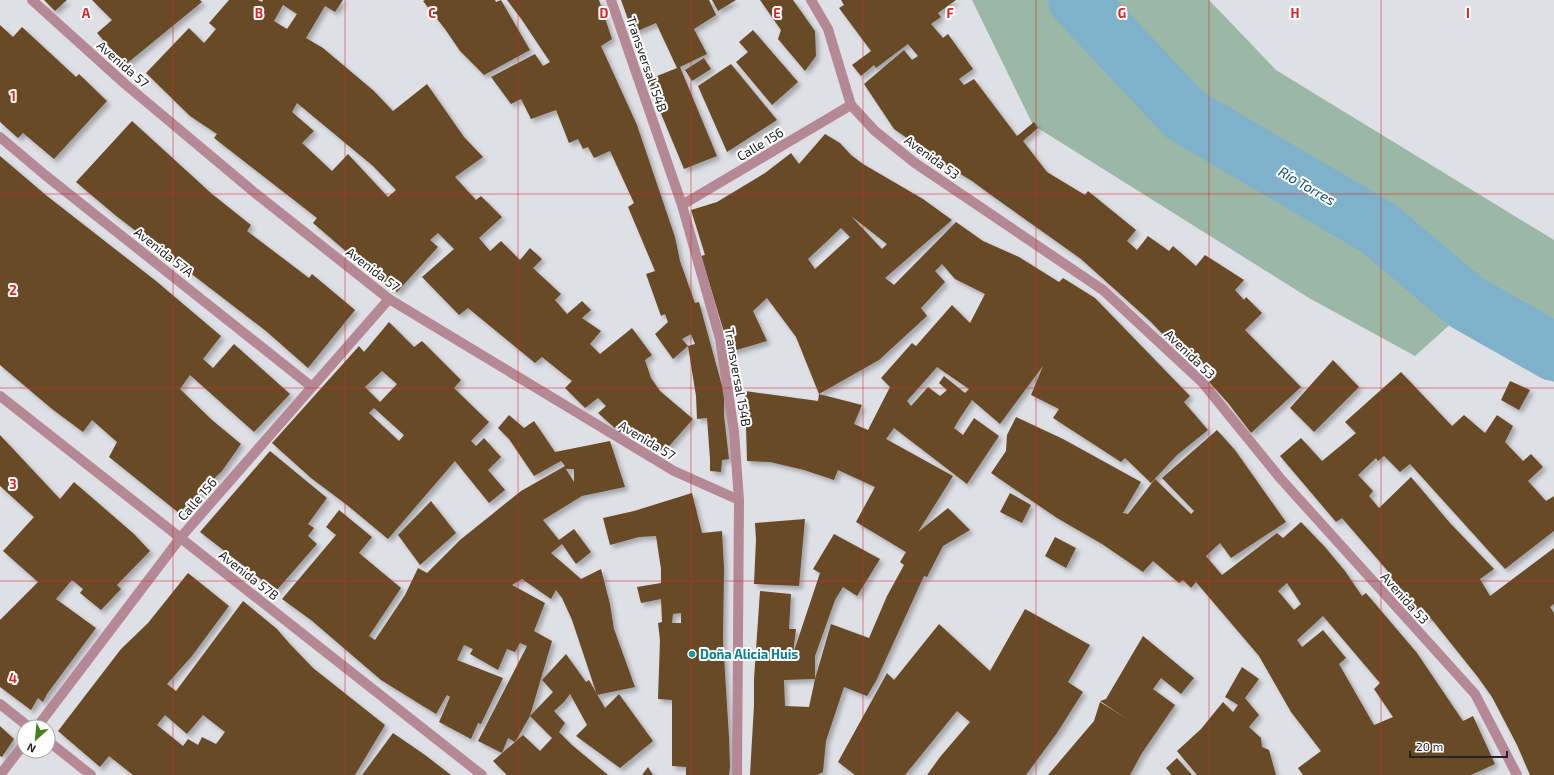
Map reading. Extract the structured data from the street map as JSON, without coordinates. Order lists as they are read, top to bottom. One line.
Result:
{"streets":{"lane":["Avenida 57","Transversal 154B","Calle 156","Avenida 53","Avenida 57A","Avenida 57B"]},"crossings":[["Avenida 57","Transversal 154B"],["Avenida 57","Calle 156"],["Transversal 154B","Calle 156"],["Calle 156","Avenida 53"],["Calle 156","Avenida 57A"],["Calle 156","Avenida 57B"]],"water":["Río Torres"],"places":["Doña Alicia Huis"],"scale_bar":"20 m","north":"bottom left","grid":{"columns":["A","B","C","D","E","F","G","H","I"],"rows":["1","2","3","4"]}}
